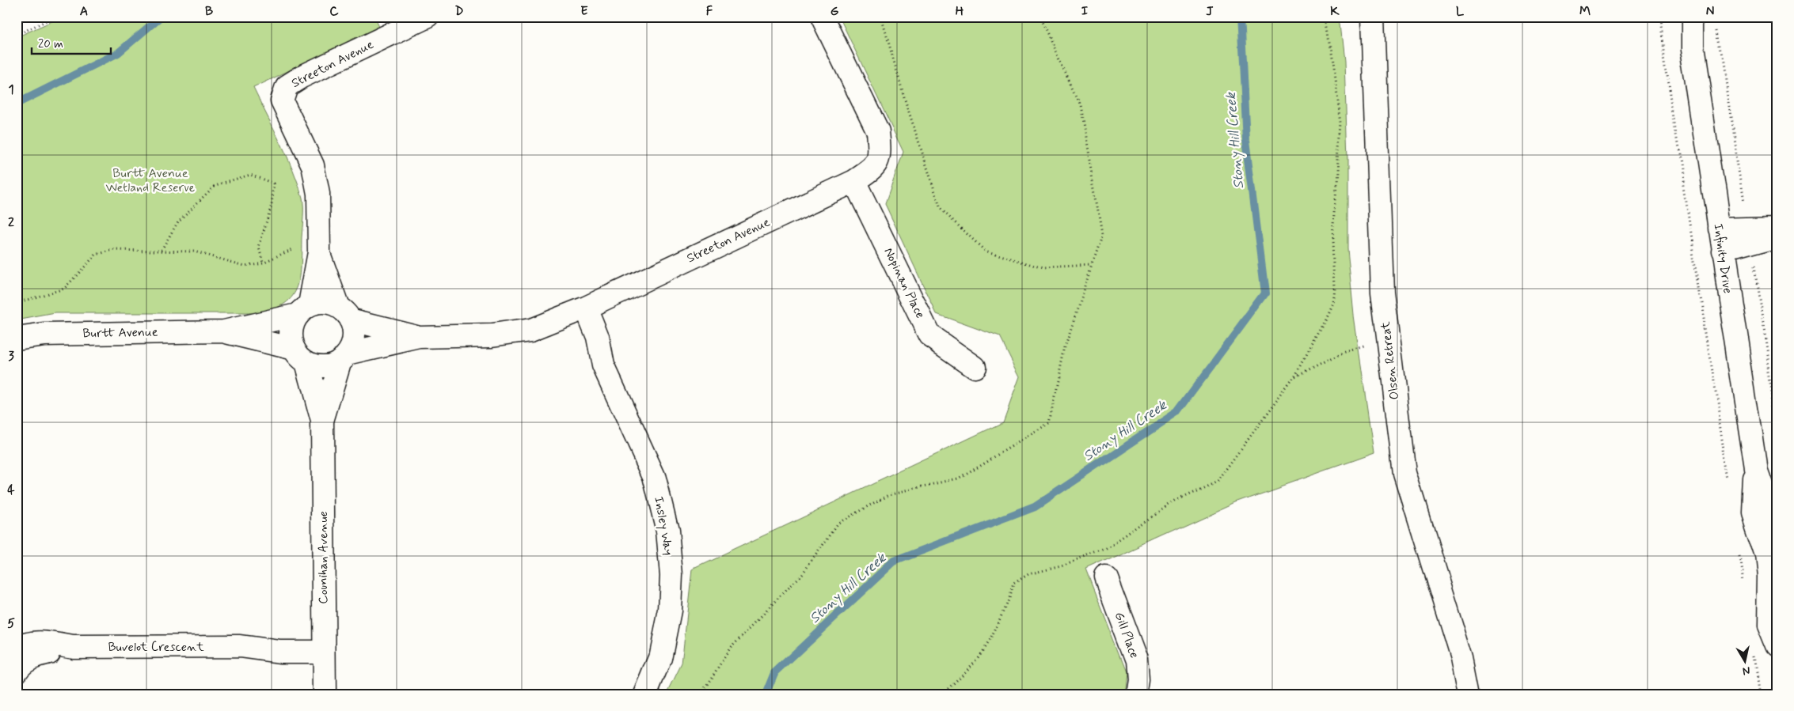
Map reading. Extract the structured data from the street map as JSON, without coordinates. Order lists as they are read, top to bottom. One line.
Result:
{"streets":{"street":["Streeton Avenue","Infinity Drive","Nopinan Place","Burtt Avenue","Olsen Retreat","Insley Way","Counihan Avenue","Gill Place","Buvelot Crescent"]},"crossings":[["Streeton Avenue","Nopinan Place"],["Streeton Avenue","Burtt Avenue"],["Streeton Avenue","Insley Way"],["Streeton Avenue","Counihan Avenue"],["Burtt Avenue","Counihan Avenue"],["Counihan Avenue","Buvelot Crescent"]],"water":["Stony Hill Creek"],"parks":["Burtt Avenue Wetland Reserve"],"scale_bar":"20 m","north":"bottom","grid":{"columns":["A","B","C","D","E","F","G","H","I","J","K","L","M","N"],"rows":["1","2","3","4","5"]}}
